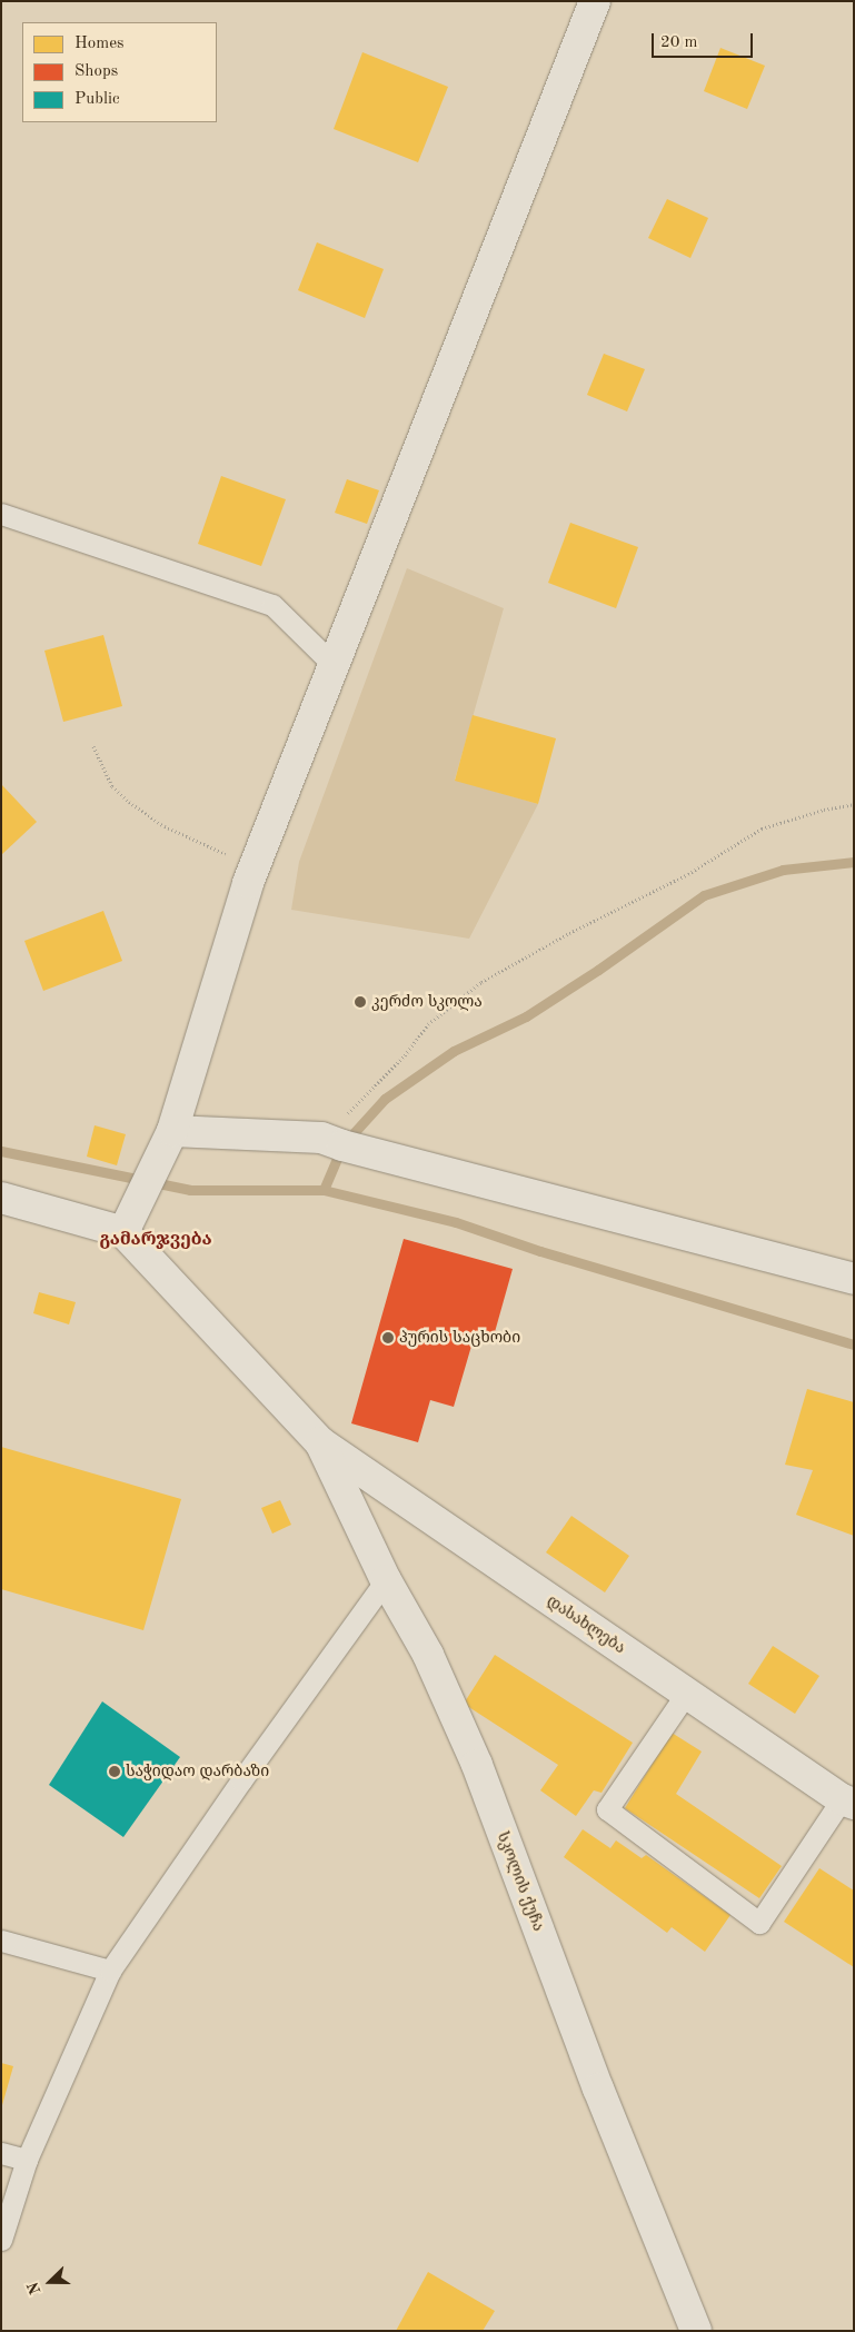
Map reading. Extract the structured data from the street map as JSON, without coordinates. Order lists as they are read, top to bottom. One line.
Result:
{"streets":{"street":["დასახლება","სკოლის ქუჩა"]},"crossings":[["დასახლება","სკოლის ქუჩა"]],"districts":["გამარჯვება"],"places":["კერძო სკოლა","პურის საცხობი","საჭიდაო დარბაზი"],"legend":["Homes","Shops","Public"],"scale_bar":"20 m","north":"left"}
